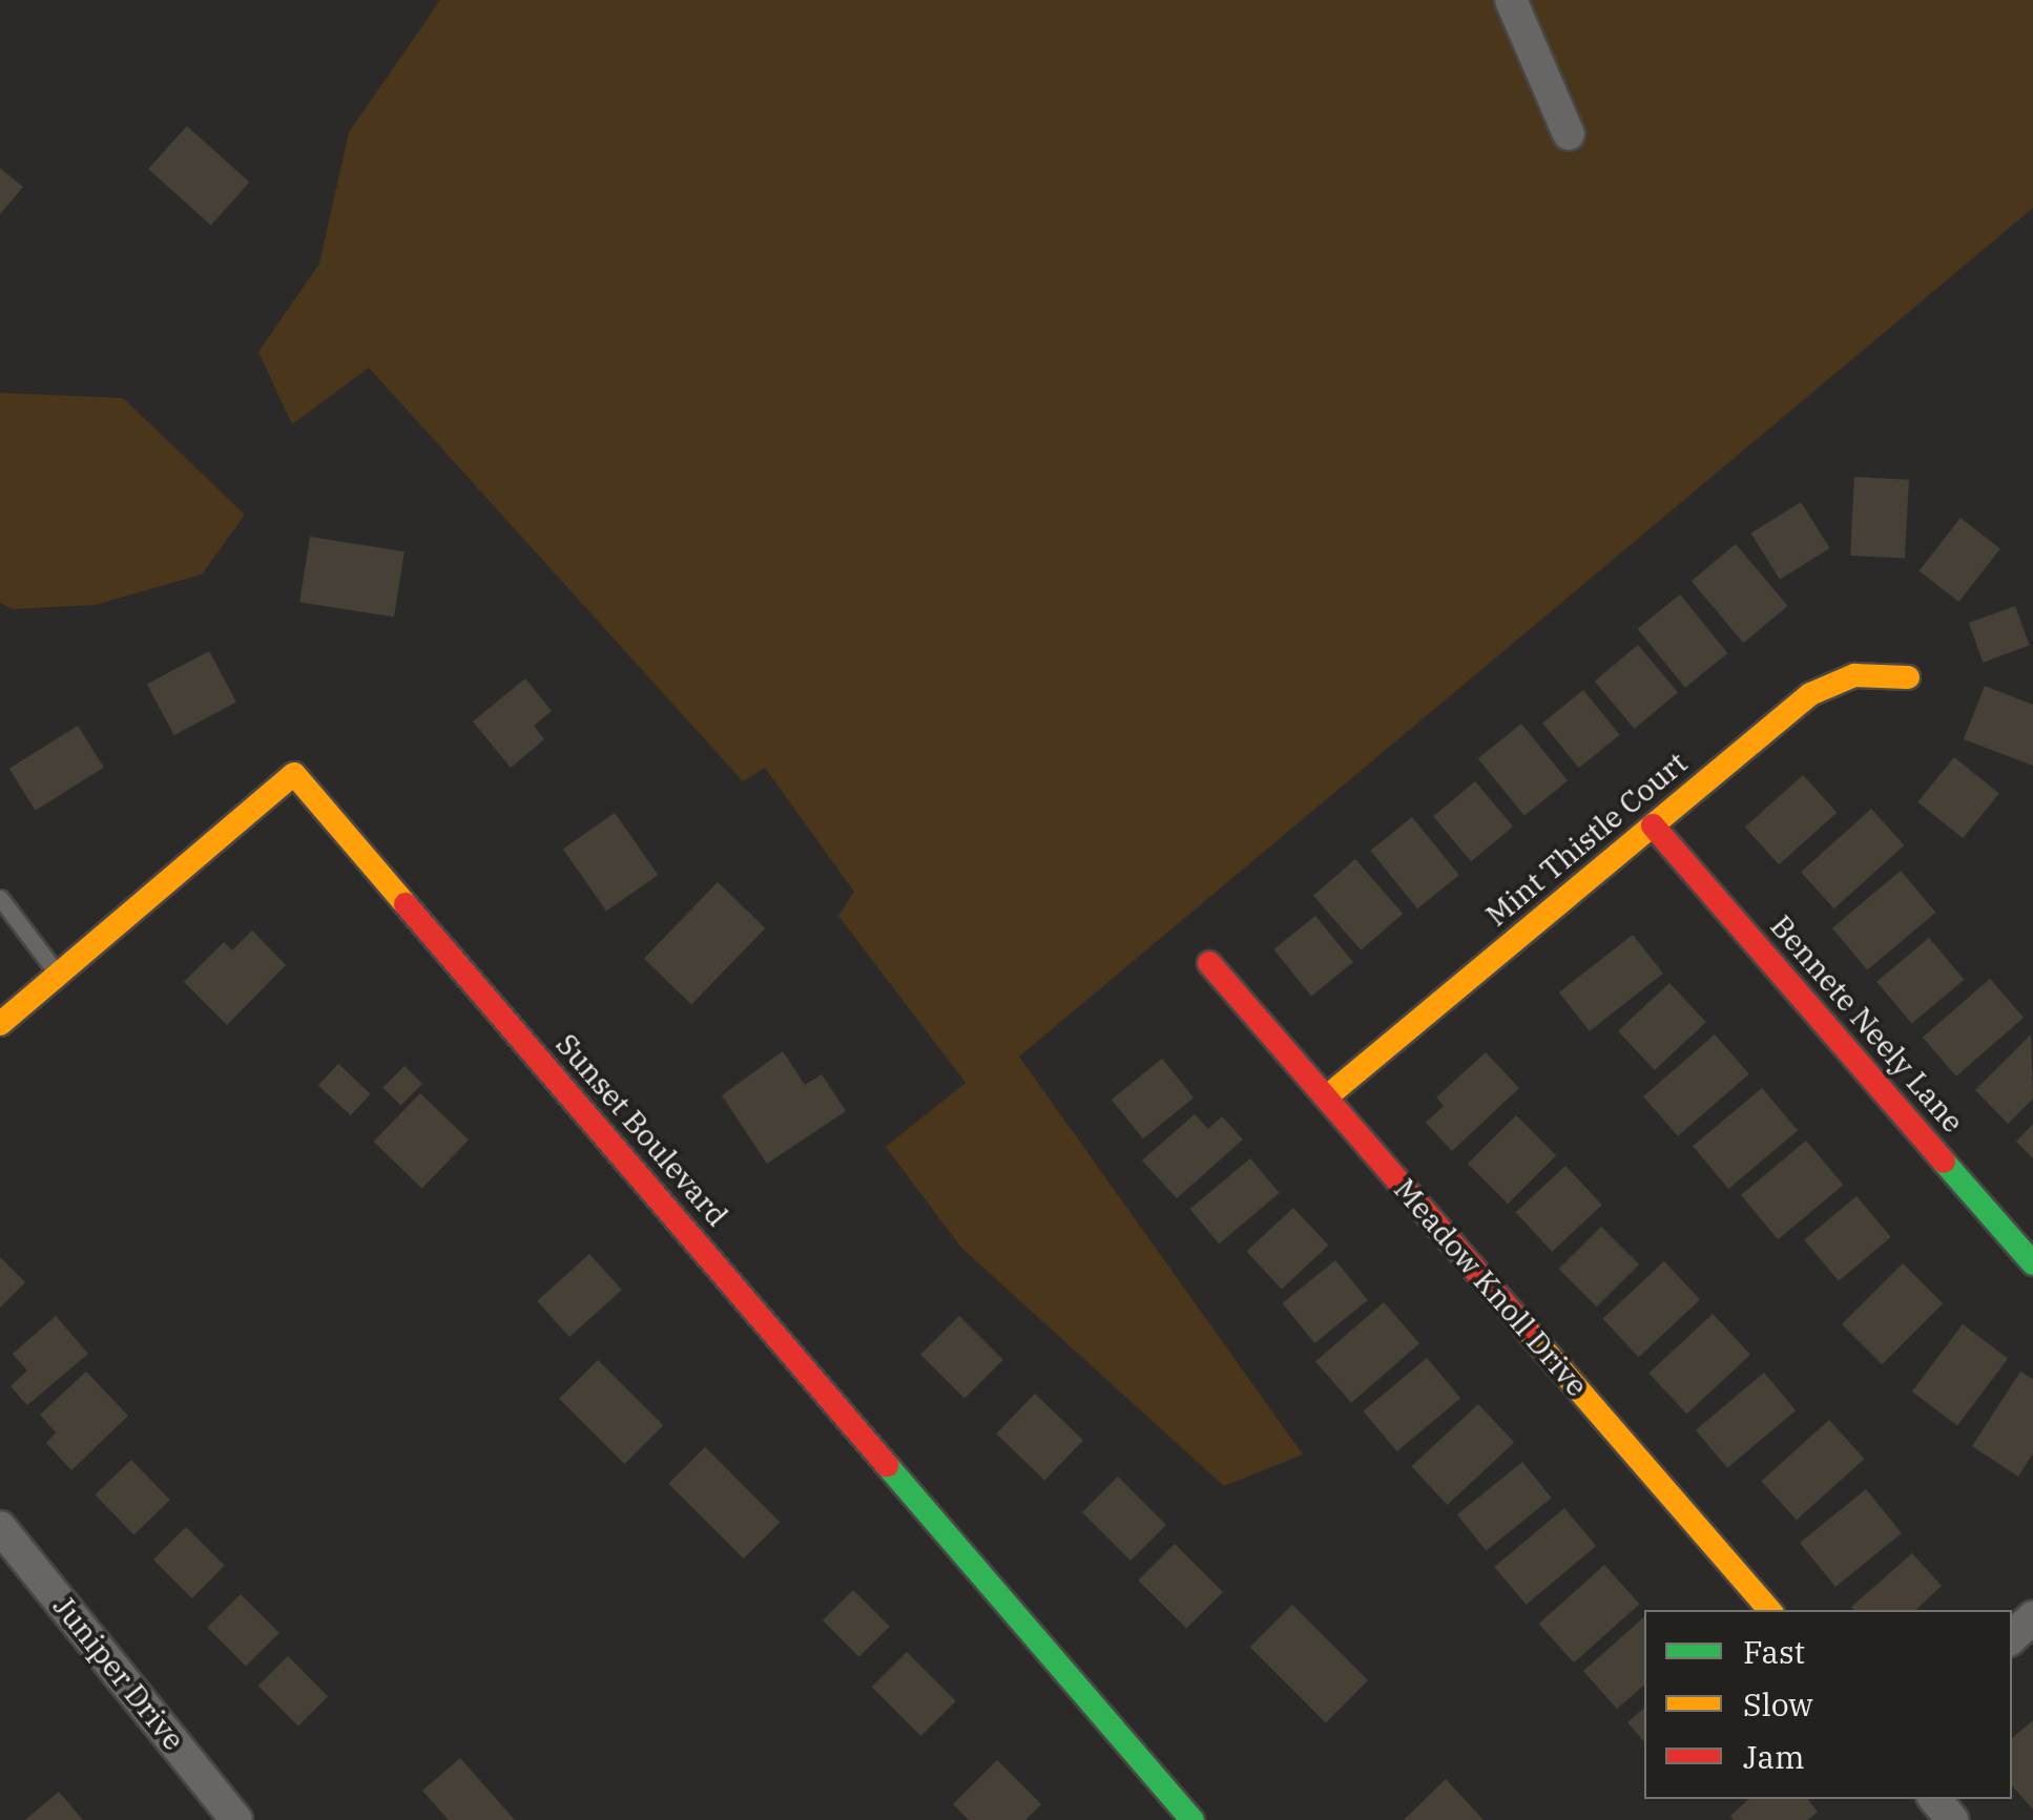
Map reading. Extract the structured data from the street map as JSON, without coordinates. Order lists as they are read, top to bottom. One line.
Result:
{"streets":{"street":["Mint Thistle Court","Bennete Neely Lane","Sunset Boulevard","Meadow Knoll Drive","Juniper Drive"]},"crossings":[["Mint Thistle Court","Bennete Neely Lane"],["Mint Thistle Court","Meadow Knoll Drive"]],"legend":["Fast","Slow","Jam"]}
